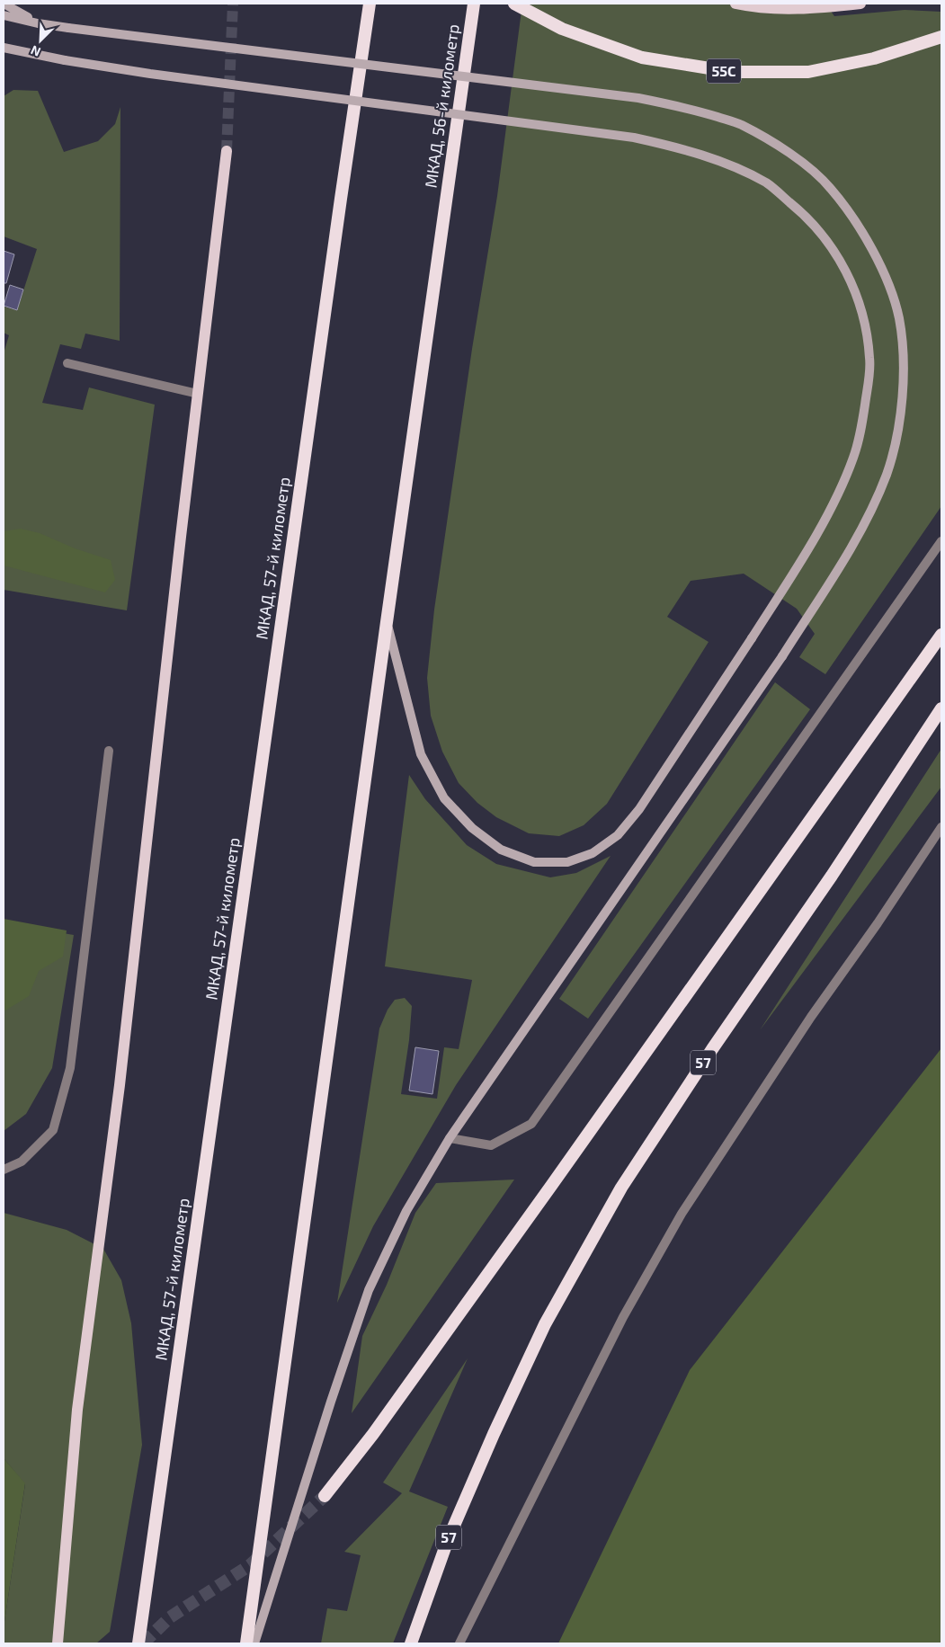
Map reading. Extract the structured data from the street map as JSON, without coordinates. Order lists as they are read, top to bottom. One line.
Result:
{"streets":{"highway":["55C","МКАД, 56-й километр","МКАД, 57-й километр","57"]},"north":"bottom left"}
